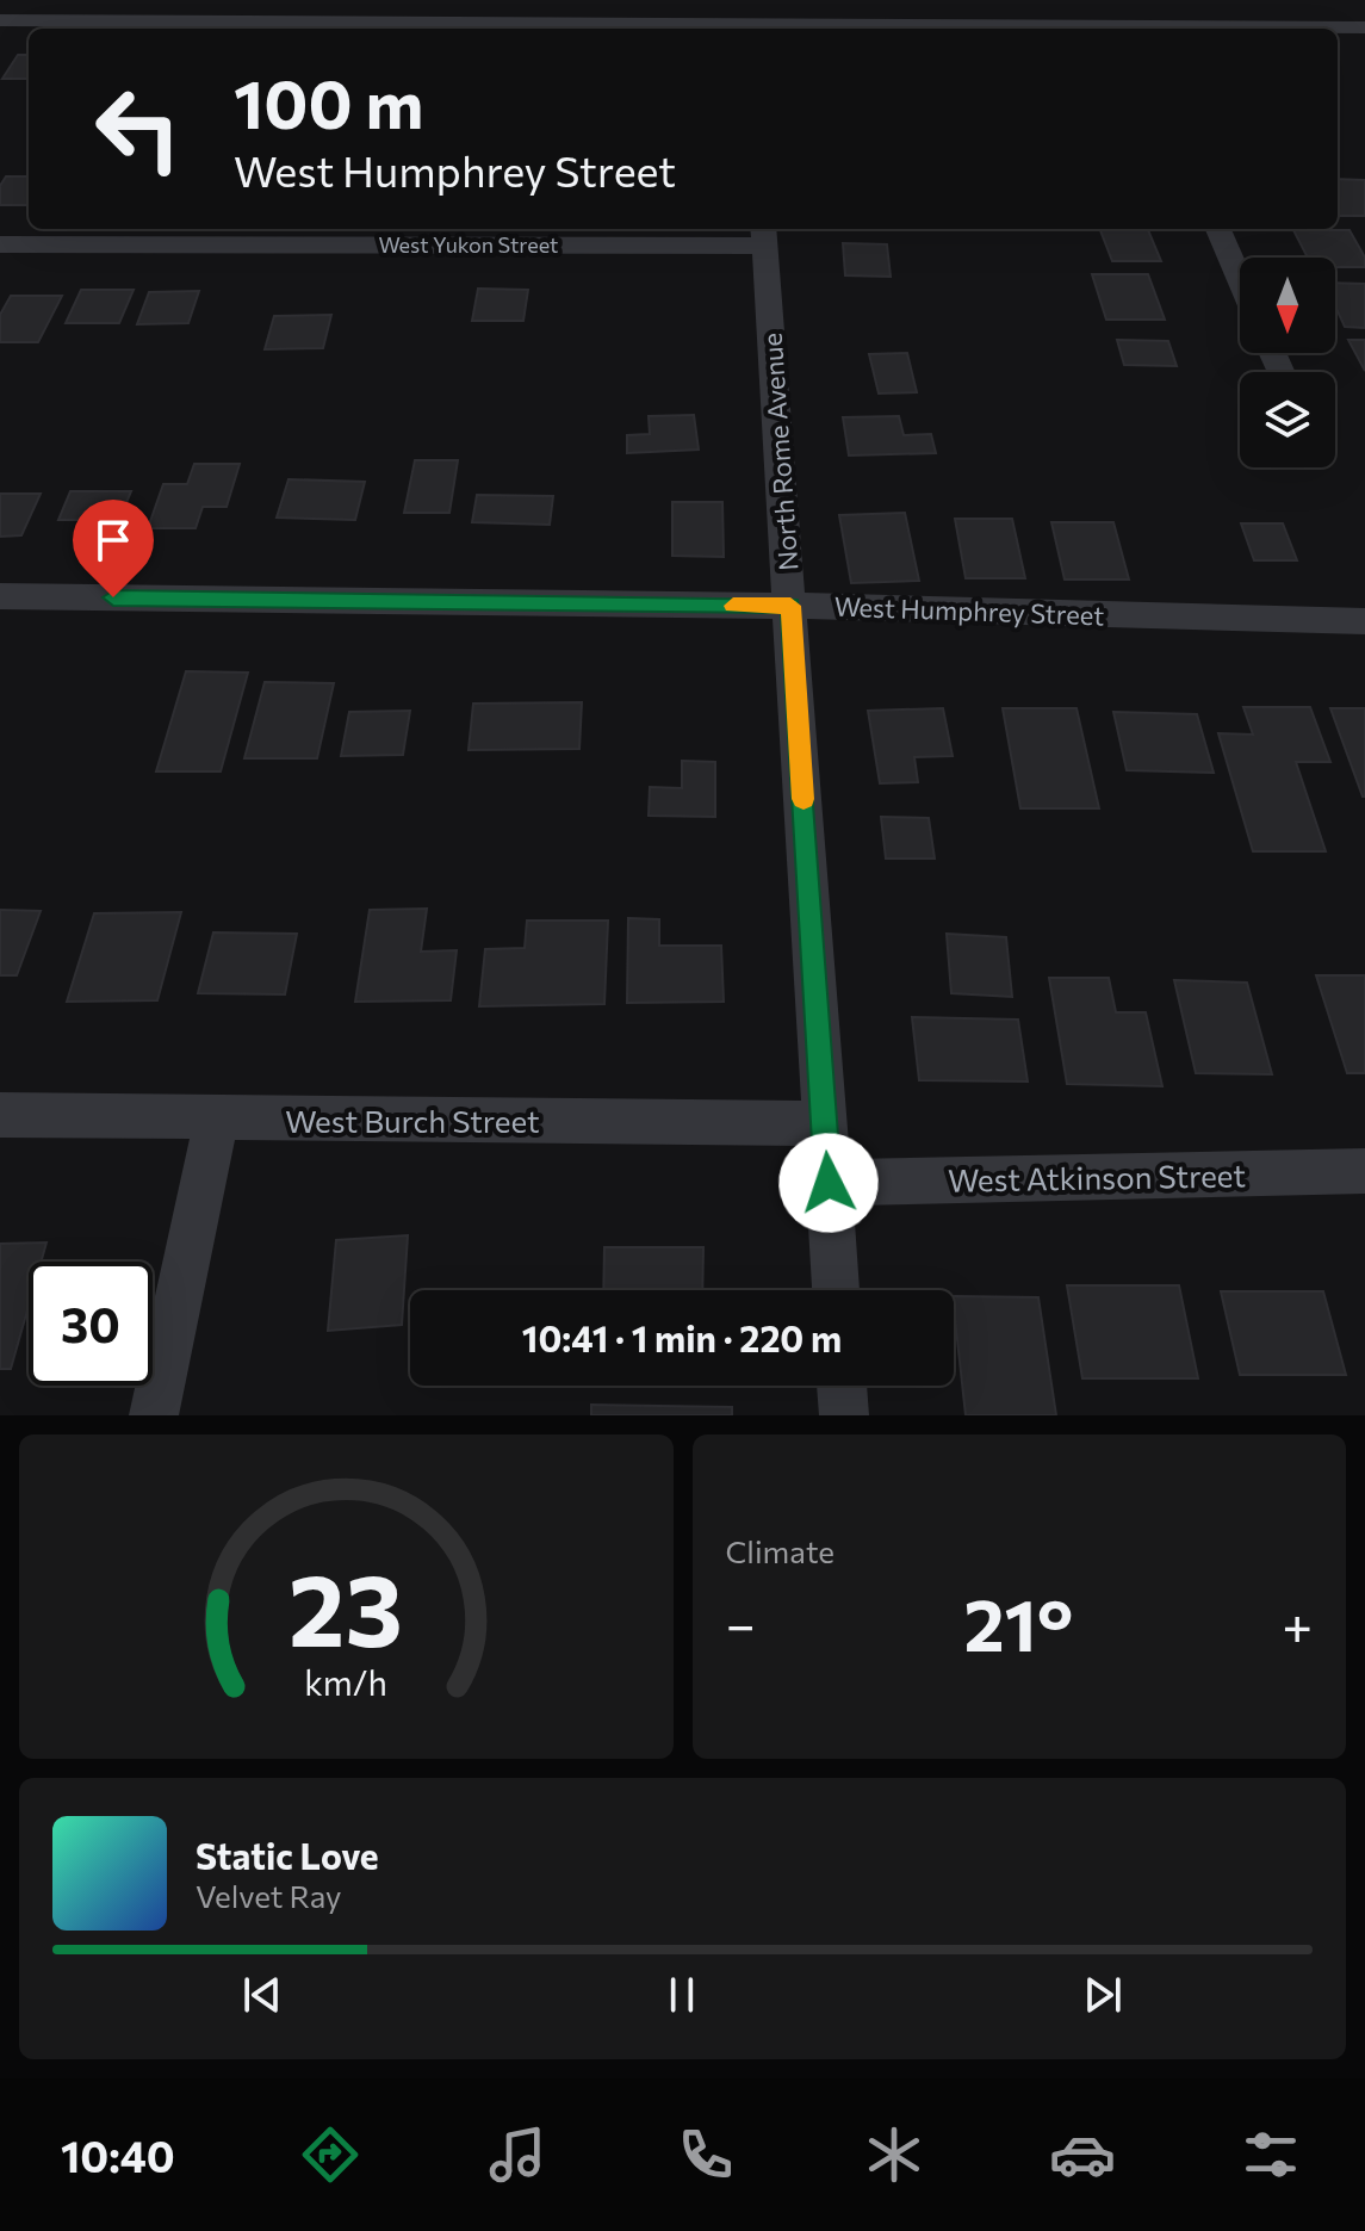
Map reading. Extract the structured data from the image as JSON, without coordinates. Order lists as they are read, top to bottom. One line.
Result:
{"streets":{"street":["West Yukon Street","North Rome Avenue","West Humphrey Street","West Burch Street","West Atkinson Street"]},"crossings":[["West Yukon Street","North Rome Avenue"],["North Rome Avenue","West Humphrey Street"],["North Rome Avenue","West Burch Street"],["North Rome Avenue","West Atkinson Street"]],"north":"bottom","page":{"turn":["100 m","West Humphrey Street"],"limit":"30","trip":"10:41 · 1 min · 220 m","tile":"Climate","heat":["−","21°","+"],"song":["Static Love","Velvet Ray"],"tabs":"10:40","gauge":["23","km/h"]}}
